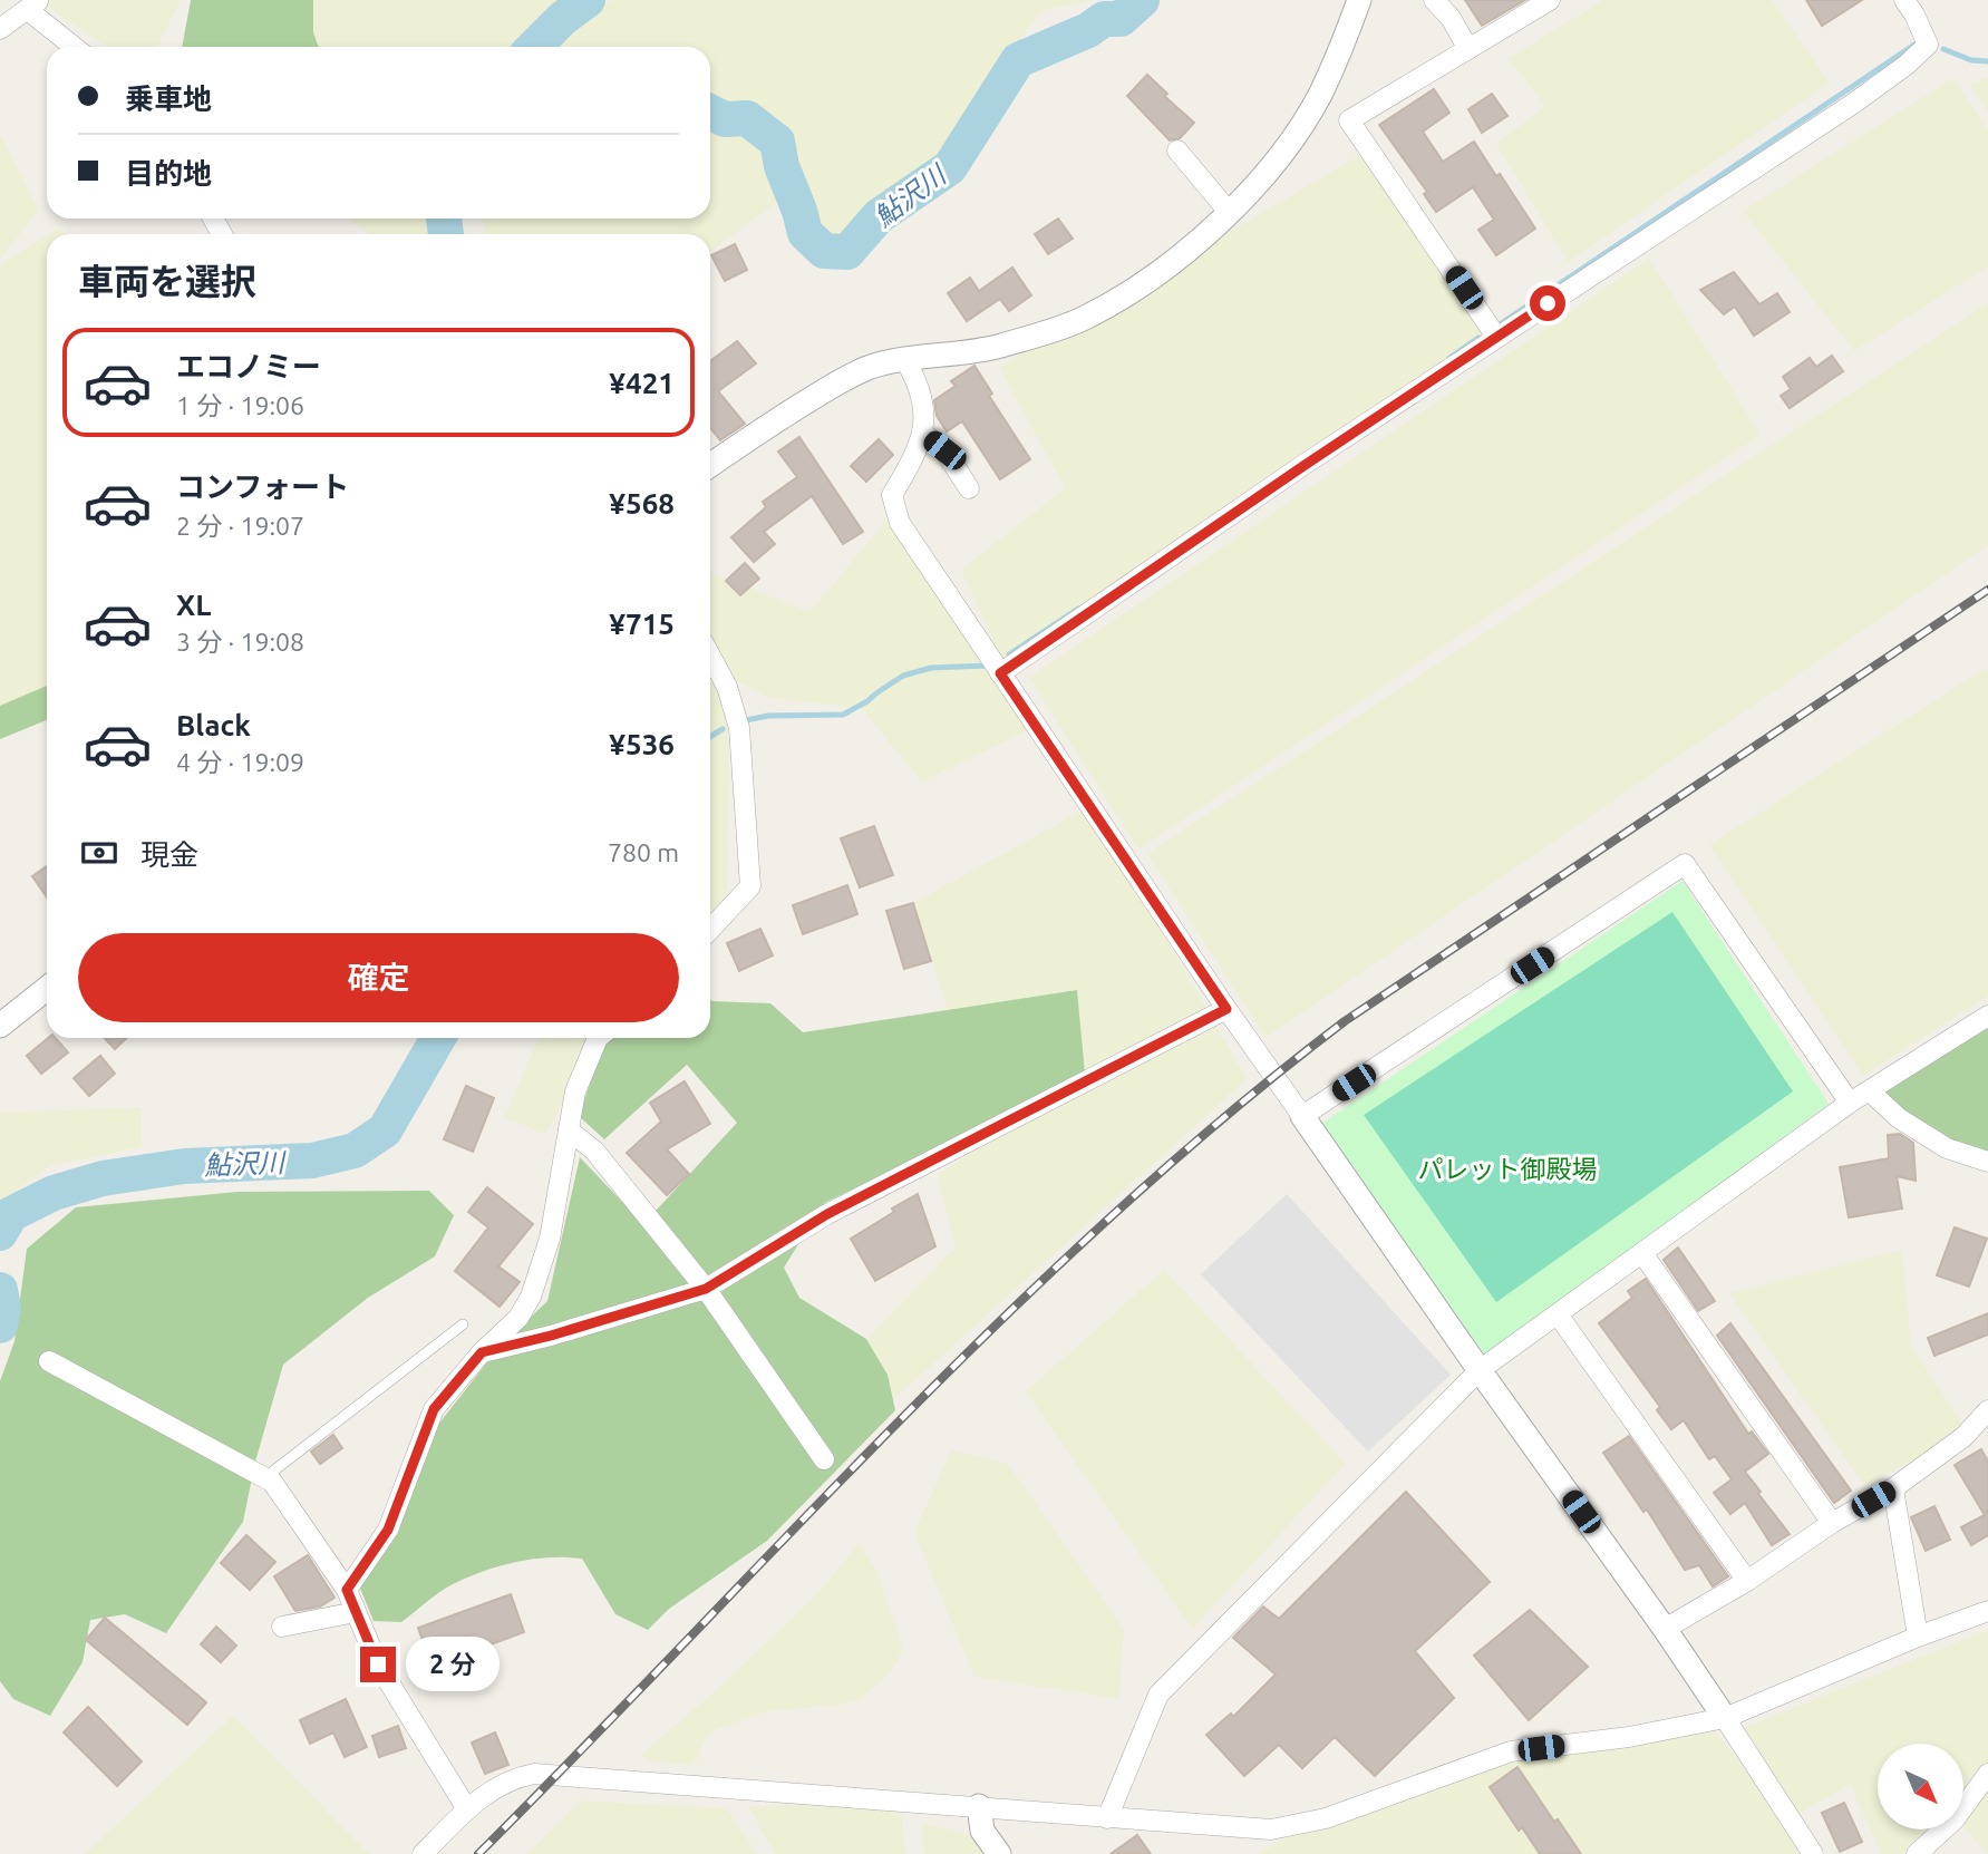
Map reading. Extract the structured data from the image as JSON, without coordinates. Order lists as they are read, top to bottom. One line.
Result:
{"water":["鮎沢川"],"parks":["パレット御殿場"],"north":"bottom right","page":{"banner":["乗車地","目的地"],"heading":"車両を選択","list":[{"name":"エコノミー","note":"1 分 · 19:06","value":"¥421"},{"name":"コンフォート","note":"2 分 · 19:07","value":"¥568"},{"name":"XL","note":"3 分 · 19:08","value":"¥715"},{"name":"Black","note":"4 分 · 19:09","value":"¥536"}],"pay":["現金","780 m"],"buttons":"確定","bubble":"2 分"}}
